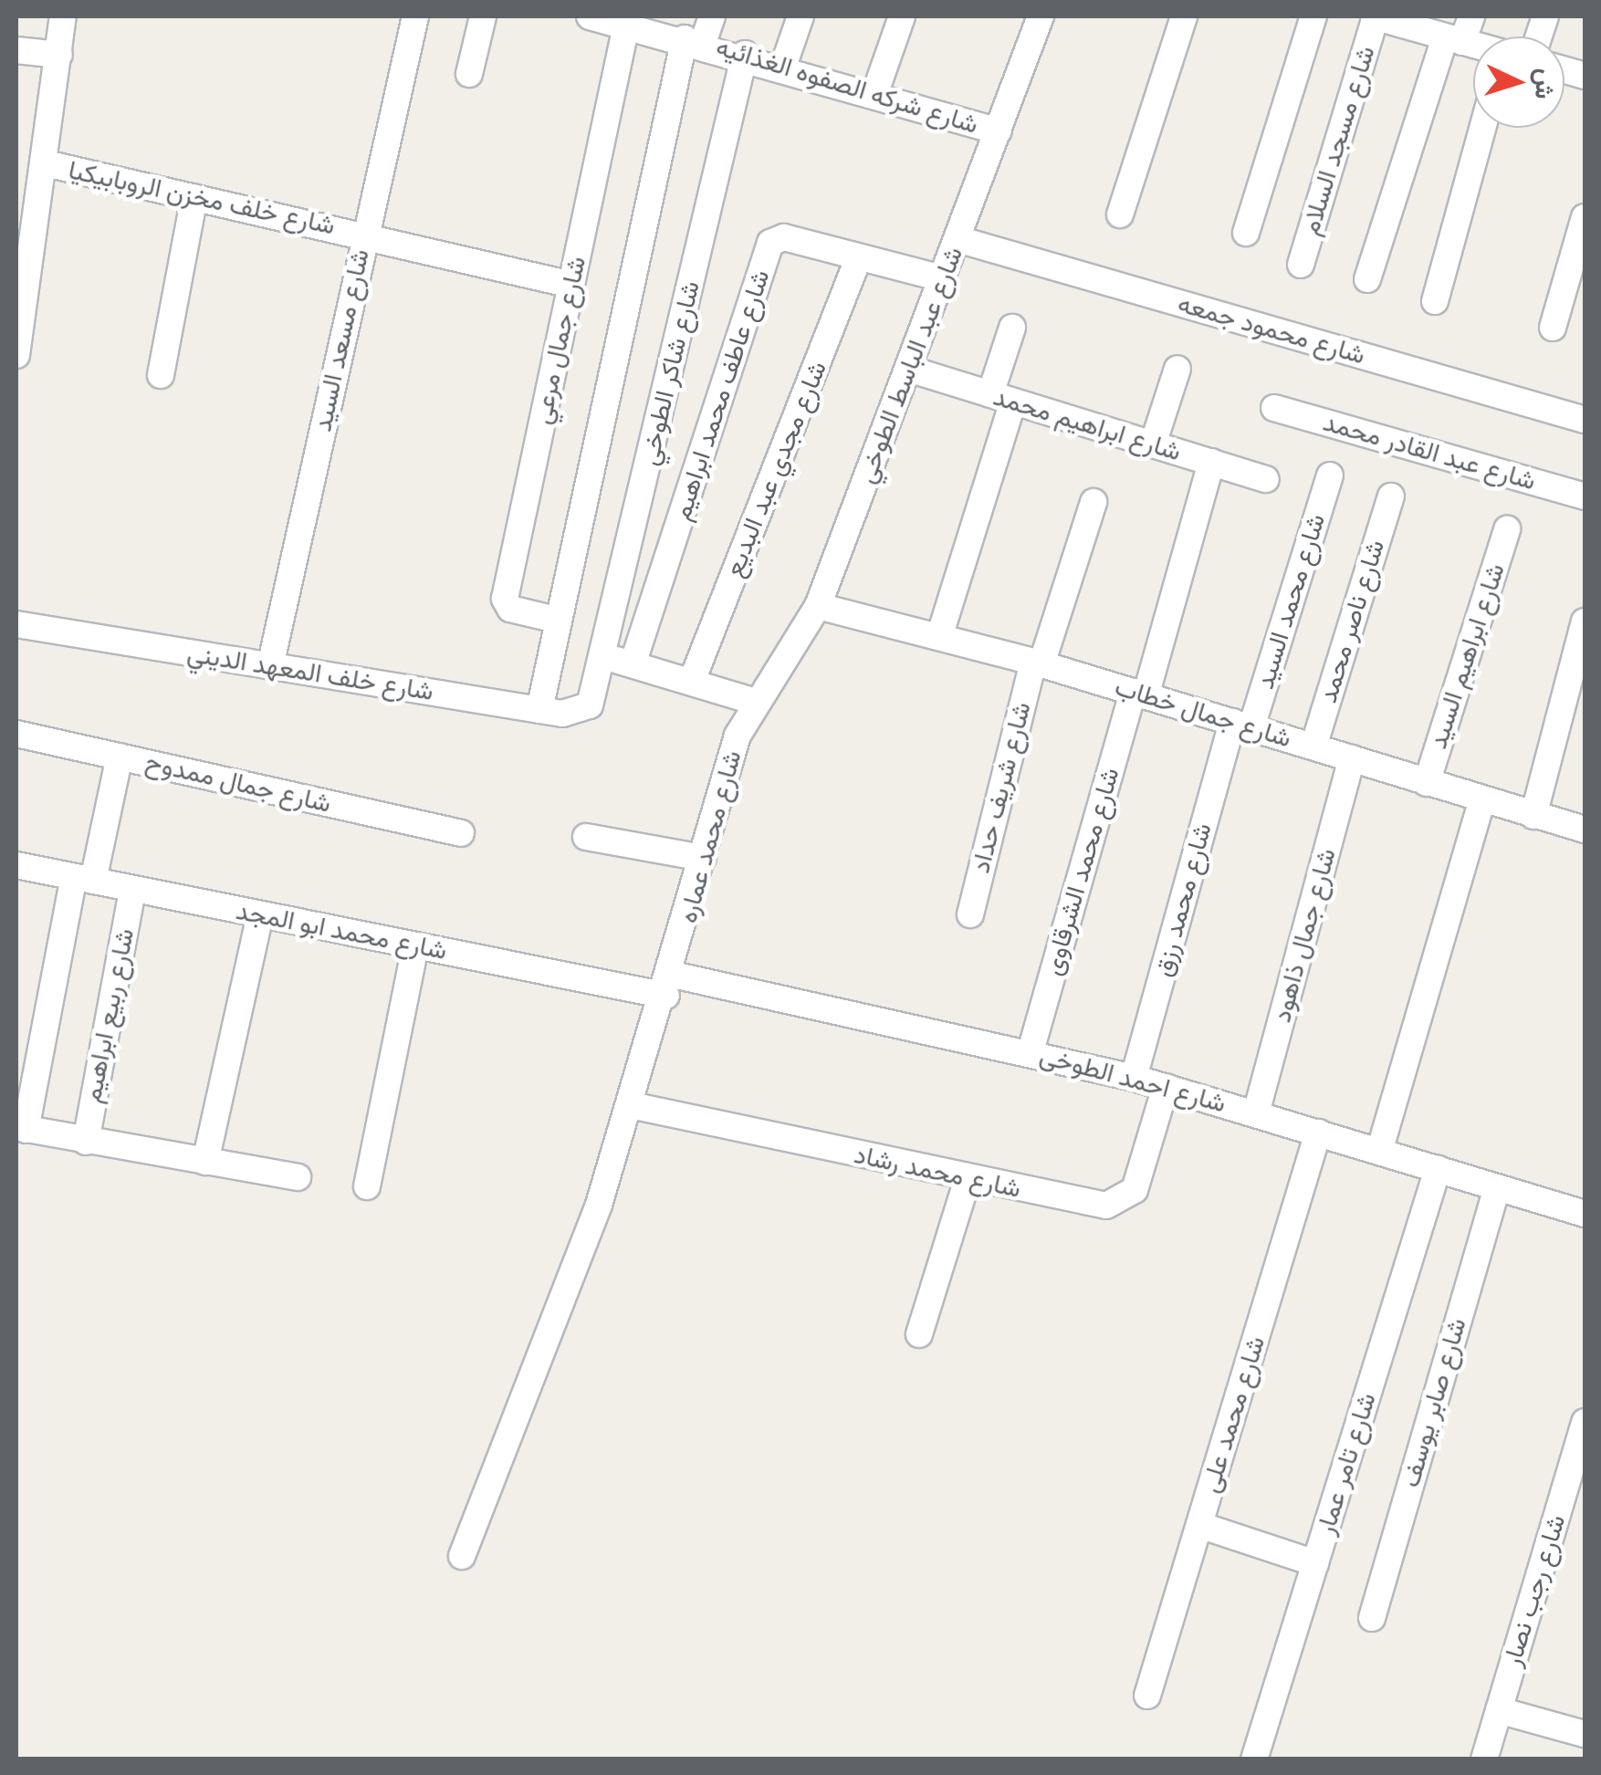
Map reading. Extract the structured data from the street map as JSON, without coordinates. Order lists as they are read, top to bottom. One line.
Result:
{"streets":{"street":["شارع شركه الصفوه الغذائيه","شارع مسجد السلام","شارع خلف مخزن الروبابيكيا","شارع محمود جمعه","شارع مسعد السيد","شارع جمال مرعي","شارع عبد الباسط الطوخي","شارع شاكر الطوخي","شارع عاطف محمد ابراهيم","شارع ابراهيم محمد","شارع عبد القادر محمد","شارع مجدي عبد البديع","شارع محمد السيد","شارع ناصر محمد","شارع ابراهيم السيد","شارع خلف المعهد الديني","شارع جمال خطاب","شارع جمال ممدوح","شارع شريف حداد","شارع محمد عماره","شارع محمد الشرقاوى","شارع محمد رزق","شارع محمد ابو المجد","شارع جمال ذاهود","شارع ربيع ابراهيم","شارع احمد الطوخى","شارع محمد رشاد","شارع صابر يوسف","شارع محمد على","شارع تامر عمار","شارع رجب نصار"]},"crossings":[["شارع شركه الصفوه الغذائيه","شارع جمال مرعي"],["شارع شركه الصفوه الغذائيه","شارع عبد الباسط الطوخي"],["شارع شركه الصفوه الغذائيه","شارع شاكر الطوخي"],["شارع خلف مخزن الروبابيكيا","شارع مسعد السيد"],["شارع خلف مخزن الروبابيكيا","شارع جمال مرعي"],["شارع محمود جمعه","شارع عبد الباسط الطوخي"],["شارع مسعد السيد","شارع خلف المعهد الديني"],["شارع عبد الباسط الطوخي","شارع عاطف محمد ابراهيم"],["شارع عبد الباسط الطوخي","شارع ابراهيم محمد"],["شارع عبد الباسط الطوخي","شارع جمال خطاب"],["شارع عبد الباسط الطوخي","شارع محمد عماره"],["شارع شاكر الطوخي","شارع خلف المعهد الديني"],["شارع عاطف محمد ابراهيم","شارع مجدي عبد البديع"],["شارع ابراهيم محمد","شارع محمد الشرقاوى"],["شارع محمد السيد","شارع جمال خطاب"],["شارع محمد السيد","شارع محمد رزق"],["شارع ناصر محمد","شارع جمال خطاب"],["شارع ابراهيم السيد","شارع جمال خطاب"],["شارع جمال خطاب","شارع شريف حداد"],["شارع جمال خطاب","شارع محمد الشرقاوى"],["شارع جمال خطاب","شارع محمد رزق"],["شارع جمال خطاب","شارع جمال ذاهود"],["شارع محمد عماره","شارع محمد ابو المجد"],["شارع محمد عماره","شارع احمد الطوخى"],["شارع محمد عماره","شارع محمد رشاد"],["شارع محمد الشرقاوى","شارع احمد الطوخى"],["شارع محمد رزق","شارع احمد الطوخى"],["شارع محمد ابو المجد","شارع ربيع ابراهيم"],["شارع محمد ابو المجد","شارع احمد الطوخى"],["شارع جمال ذاهود","شارع احمد الطوخى"],["شارع احمد الطوخى","شارع محمد رشاد"],["شارع احمد الطوخى","شارع صابر يوسف"],["شارع احمد الطوخى","شارع محمد على"],["شارع احمد الطوخى","شارع تامر عمار"]],"north":"right"}
